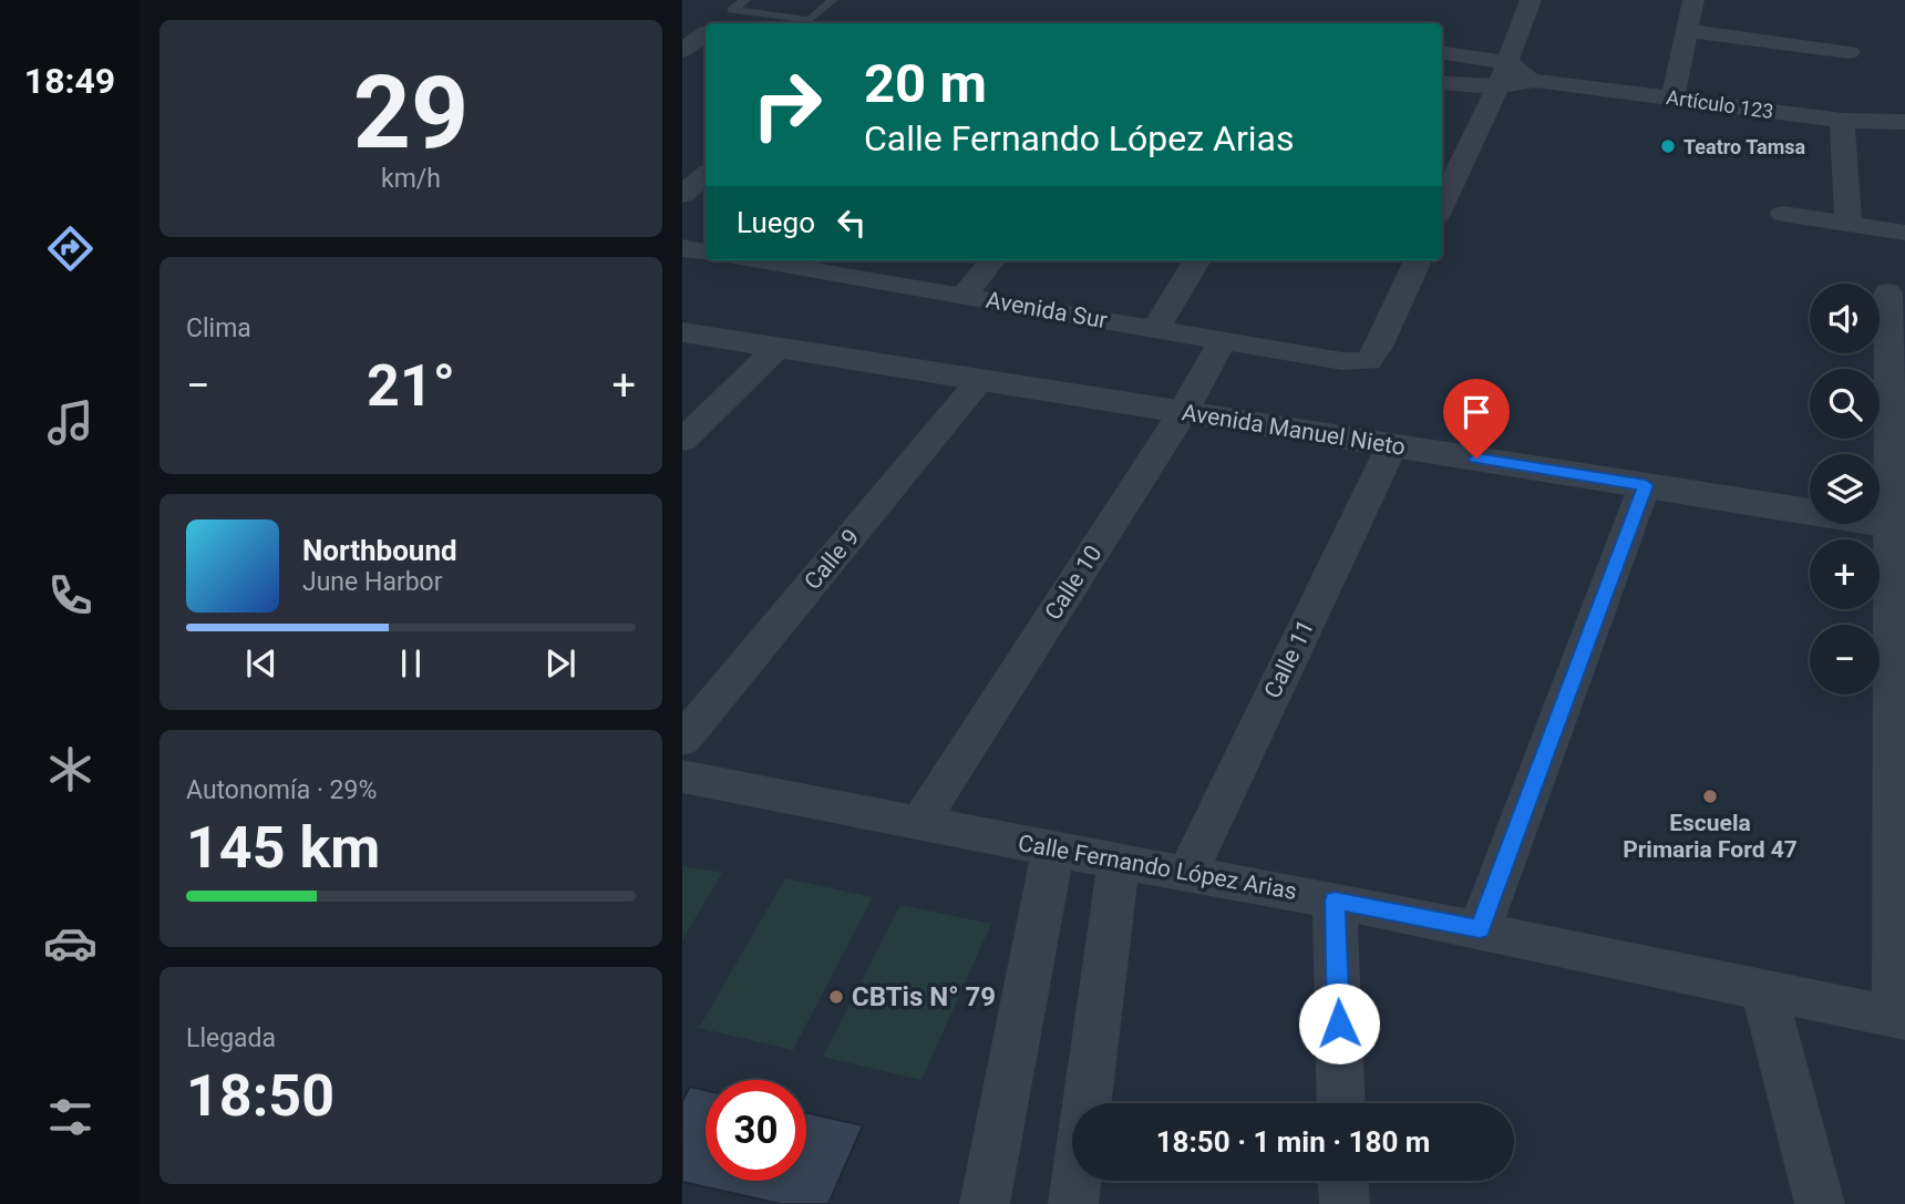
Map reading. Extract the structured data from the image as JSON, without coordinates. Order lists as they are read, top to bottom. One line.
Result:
{"streets":{"street":["Artículo 123","Avenida Sur","Avenida Manuel Nieto","Calle 9","Calle 10","Calle 11","Calle Fernando López Arias"]},"crossings":[["Avenida Sur","Calle 10"],["Avenida Manuel Nieto","Calle 9"],["Avenida Manuel Nieto","Calle 10"],["Avenida Manuel Nieto","Calle 11"],["Calle 10","Calle Fernando López Arias"],["Calle 11","Calle Fernando López Arias"]],"places":["Teatro Tamsa","Escuela Primaria Ford 47","CBTis N° 79"],"page":{"tabs":"18:49","tile":[["29","km/h"],"Clima",["Autonomía · 29%","145 km"],["Llegada","18:50"]],"turn":["20 m","Calle Fernando López Arias"],"then":"Luego","map_buttons":["+","−"],"heat":["−","21°","+"],"song":["Northbound","June Harbor"],"limit":"30","trip":"18:50 · 1 min · 180 m"}}
